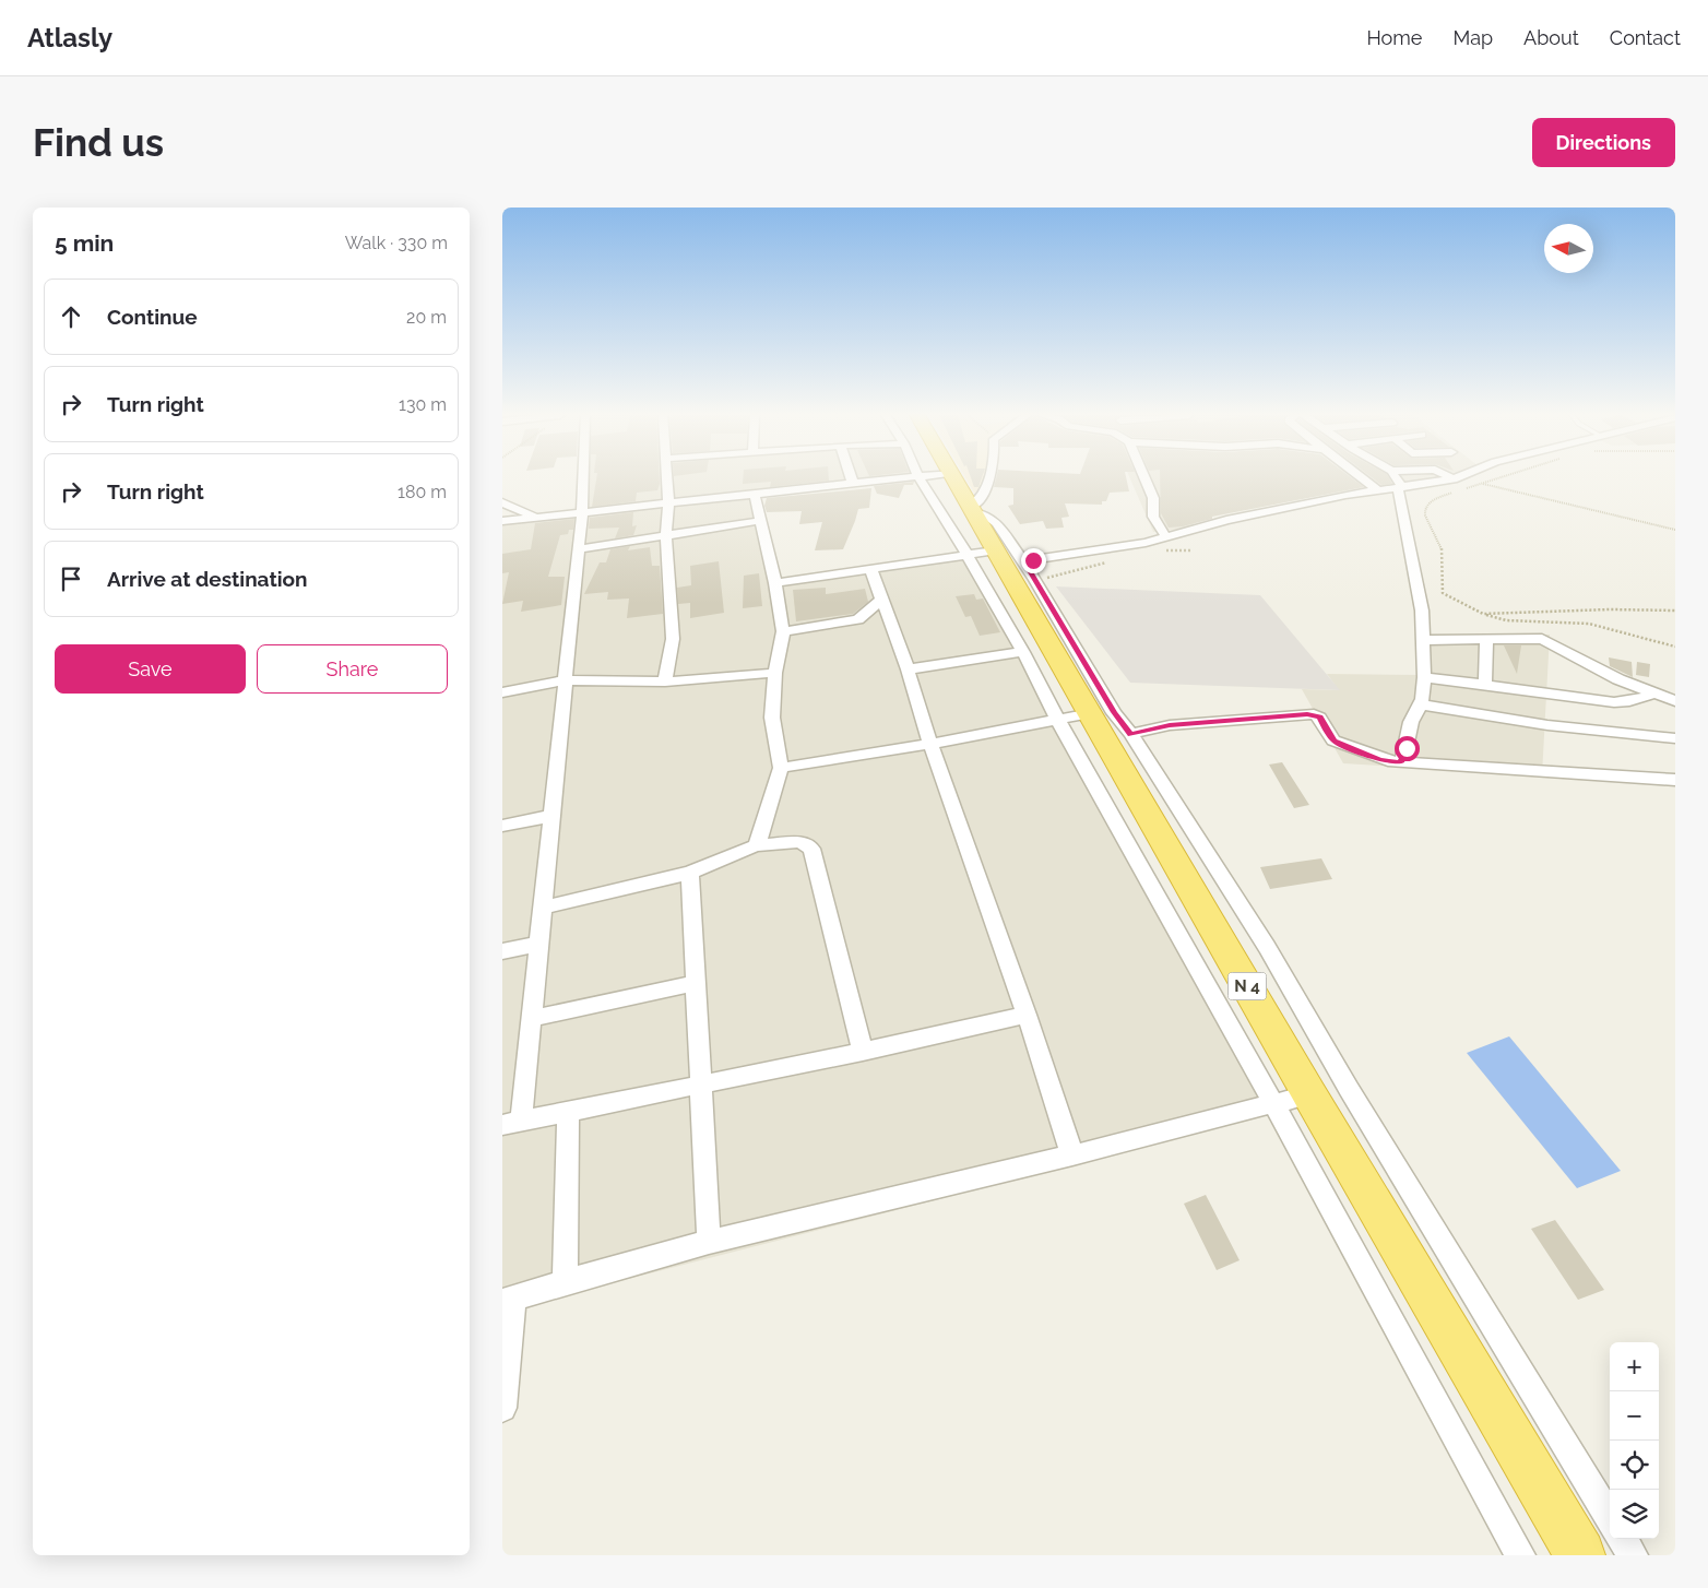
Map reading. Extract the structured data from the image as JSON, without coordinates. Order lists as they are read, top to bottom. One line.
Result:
{"streets":{"highway":["N 4"]},"north":"left","page":{"header":"Atlasly","nav":["Home","Map","About","Contact"],"buttons":["Directions",["Save","Share"]],"title":"Find us","heading":["5 min","Walk · 330 m"],"list":[["Continue","20 m"],["Turn right","130 m"],["Turn right","180 m"],"Arrive at destination"],"map_buttons":["+","−"]}}
